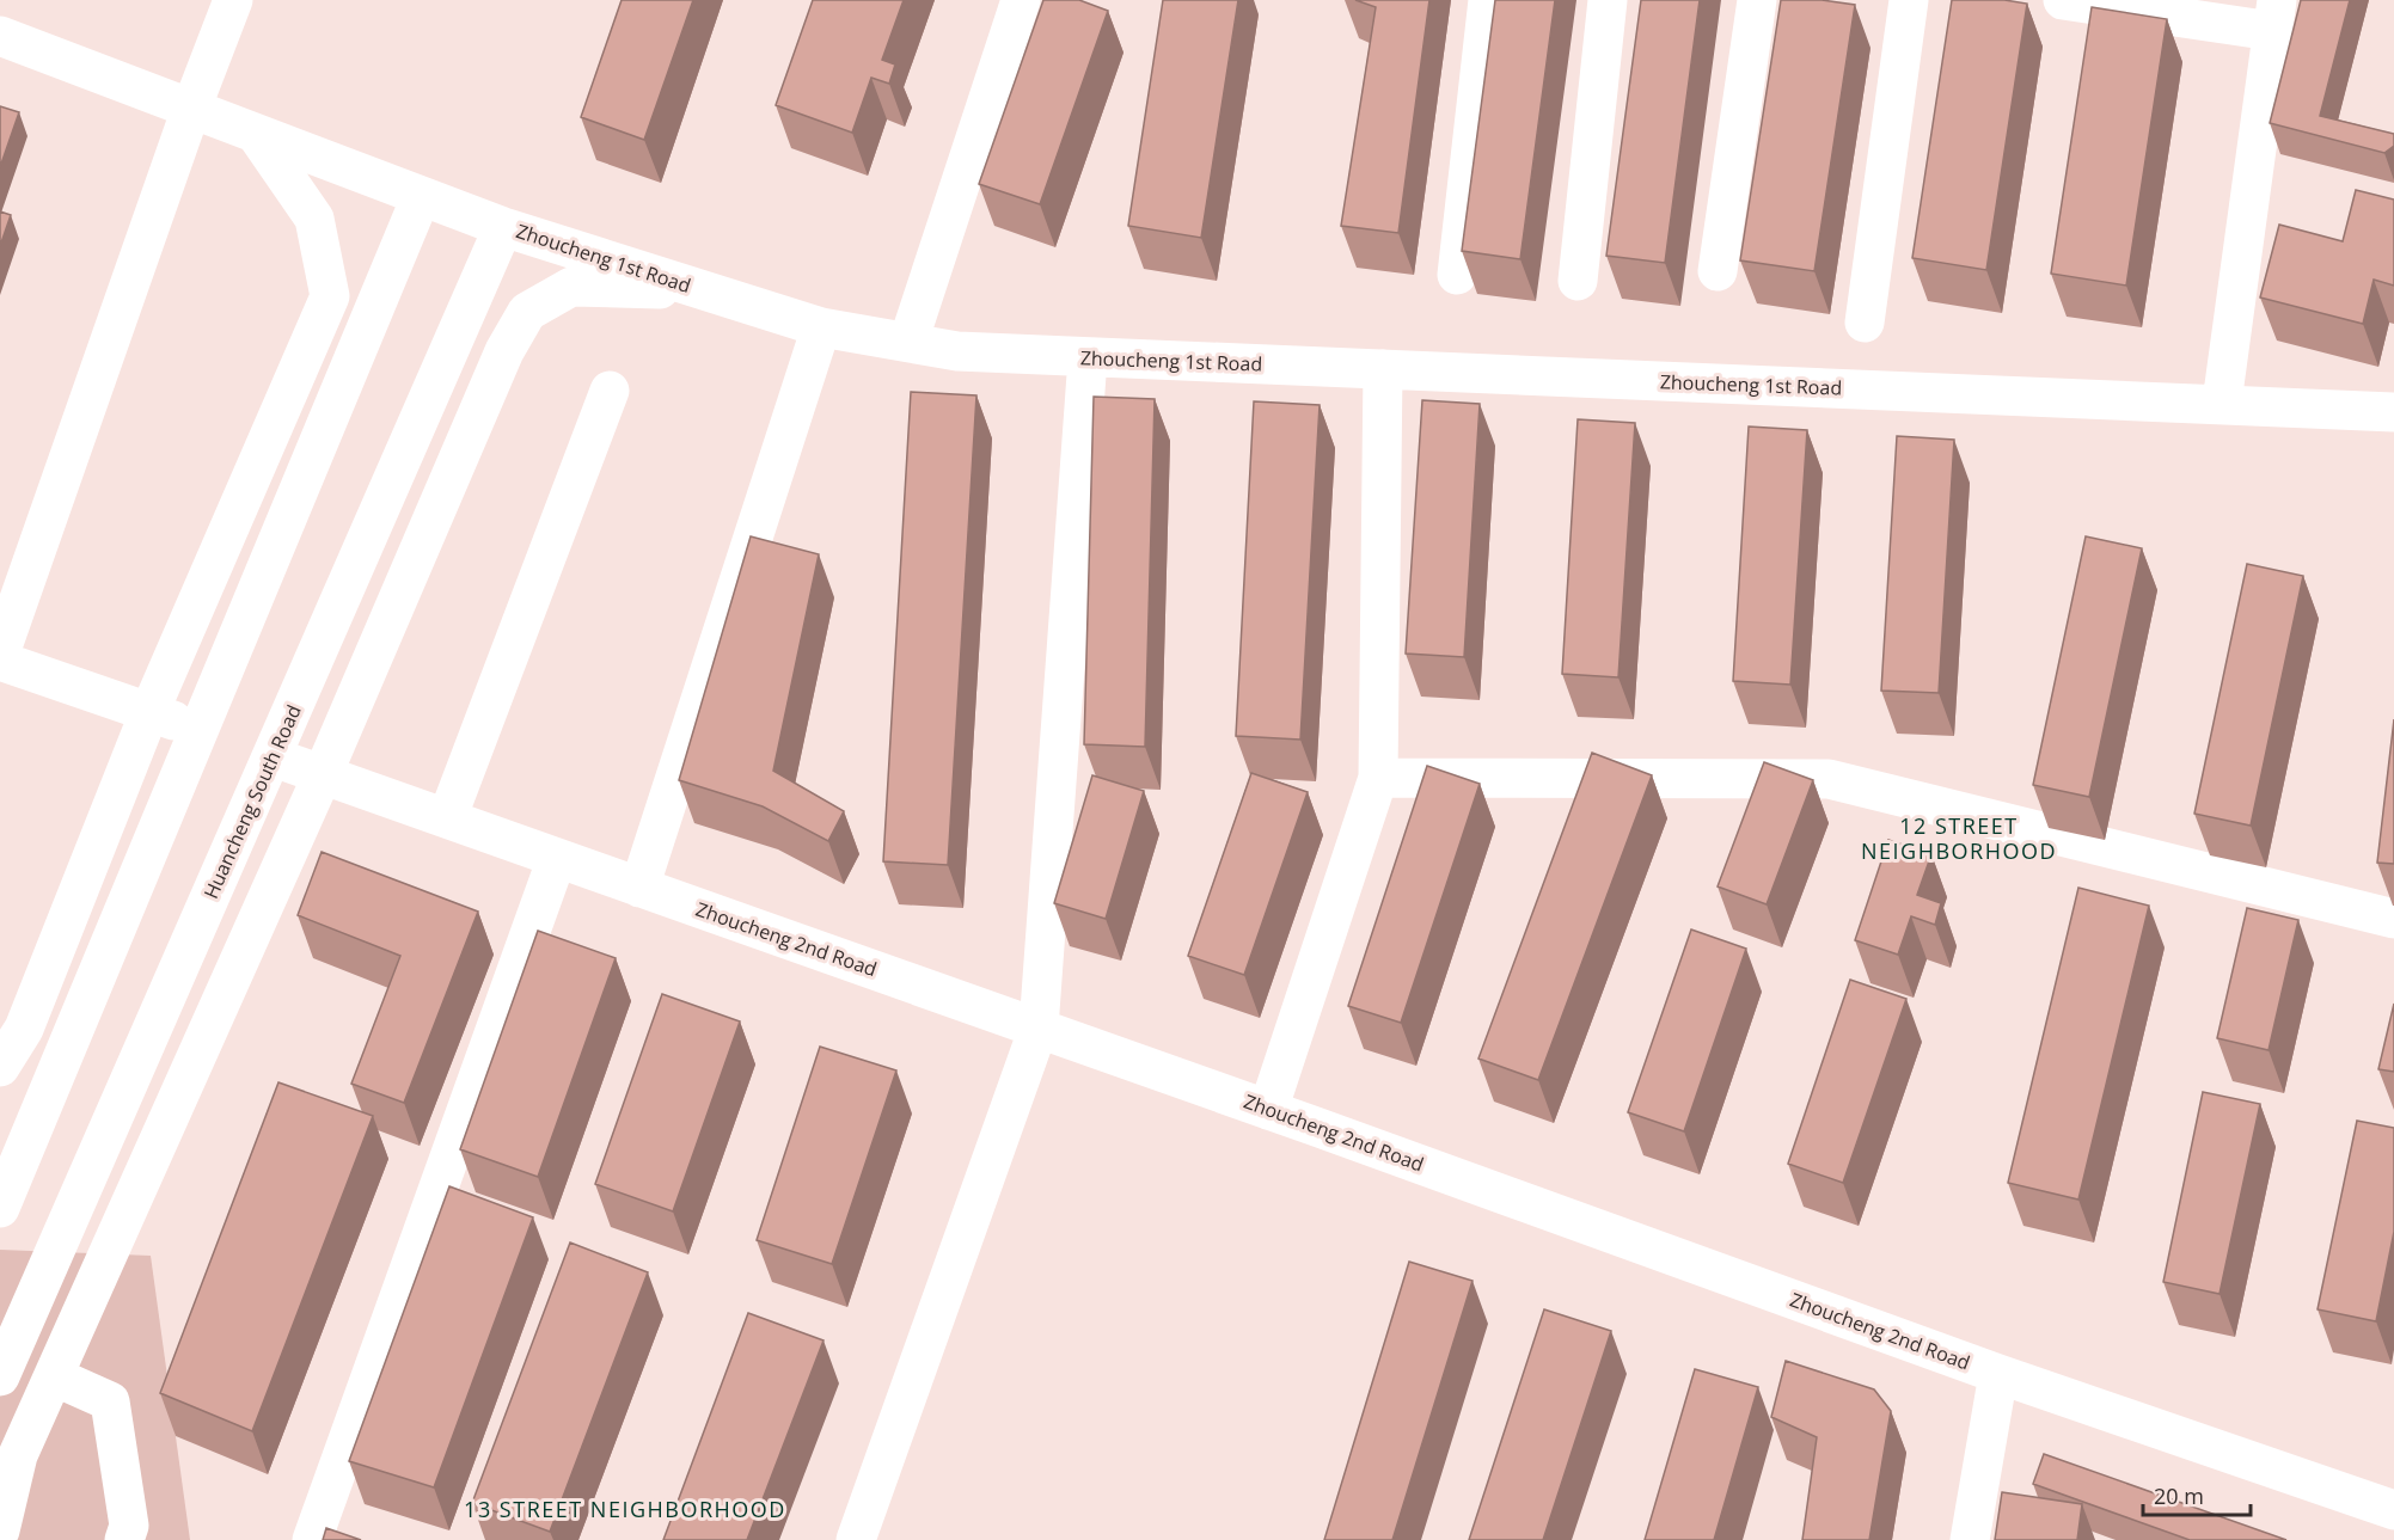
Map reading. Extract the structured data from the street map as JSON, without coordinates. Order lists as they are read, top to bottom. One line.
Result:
{"streets":{"street":["Zhoucheng 1st Road","Huancheng South Road","Zhoucheng 2nd Road"]},"crossings":[["Zhoucheng 1st Road","Huancheng South Road"],["Huancheng South Road","Zhoucheng 2nd Road"]],"districts":["12 STREET NEIGHBORHOOD","13 STREET NEIGHBORHOOD"],"scale_bar":"20 m"}
